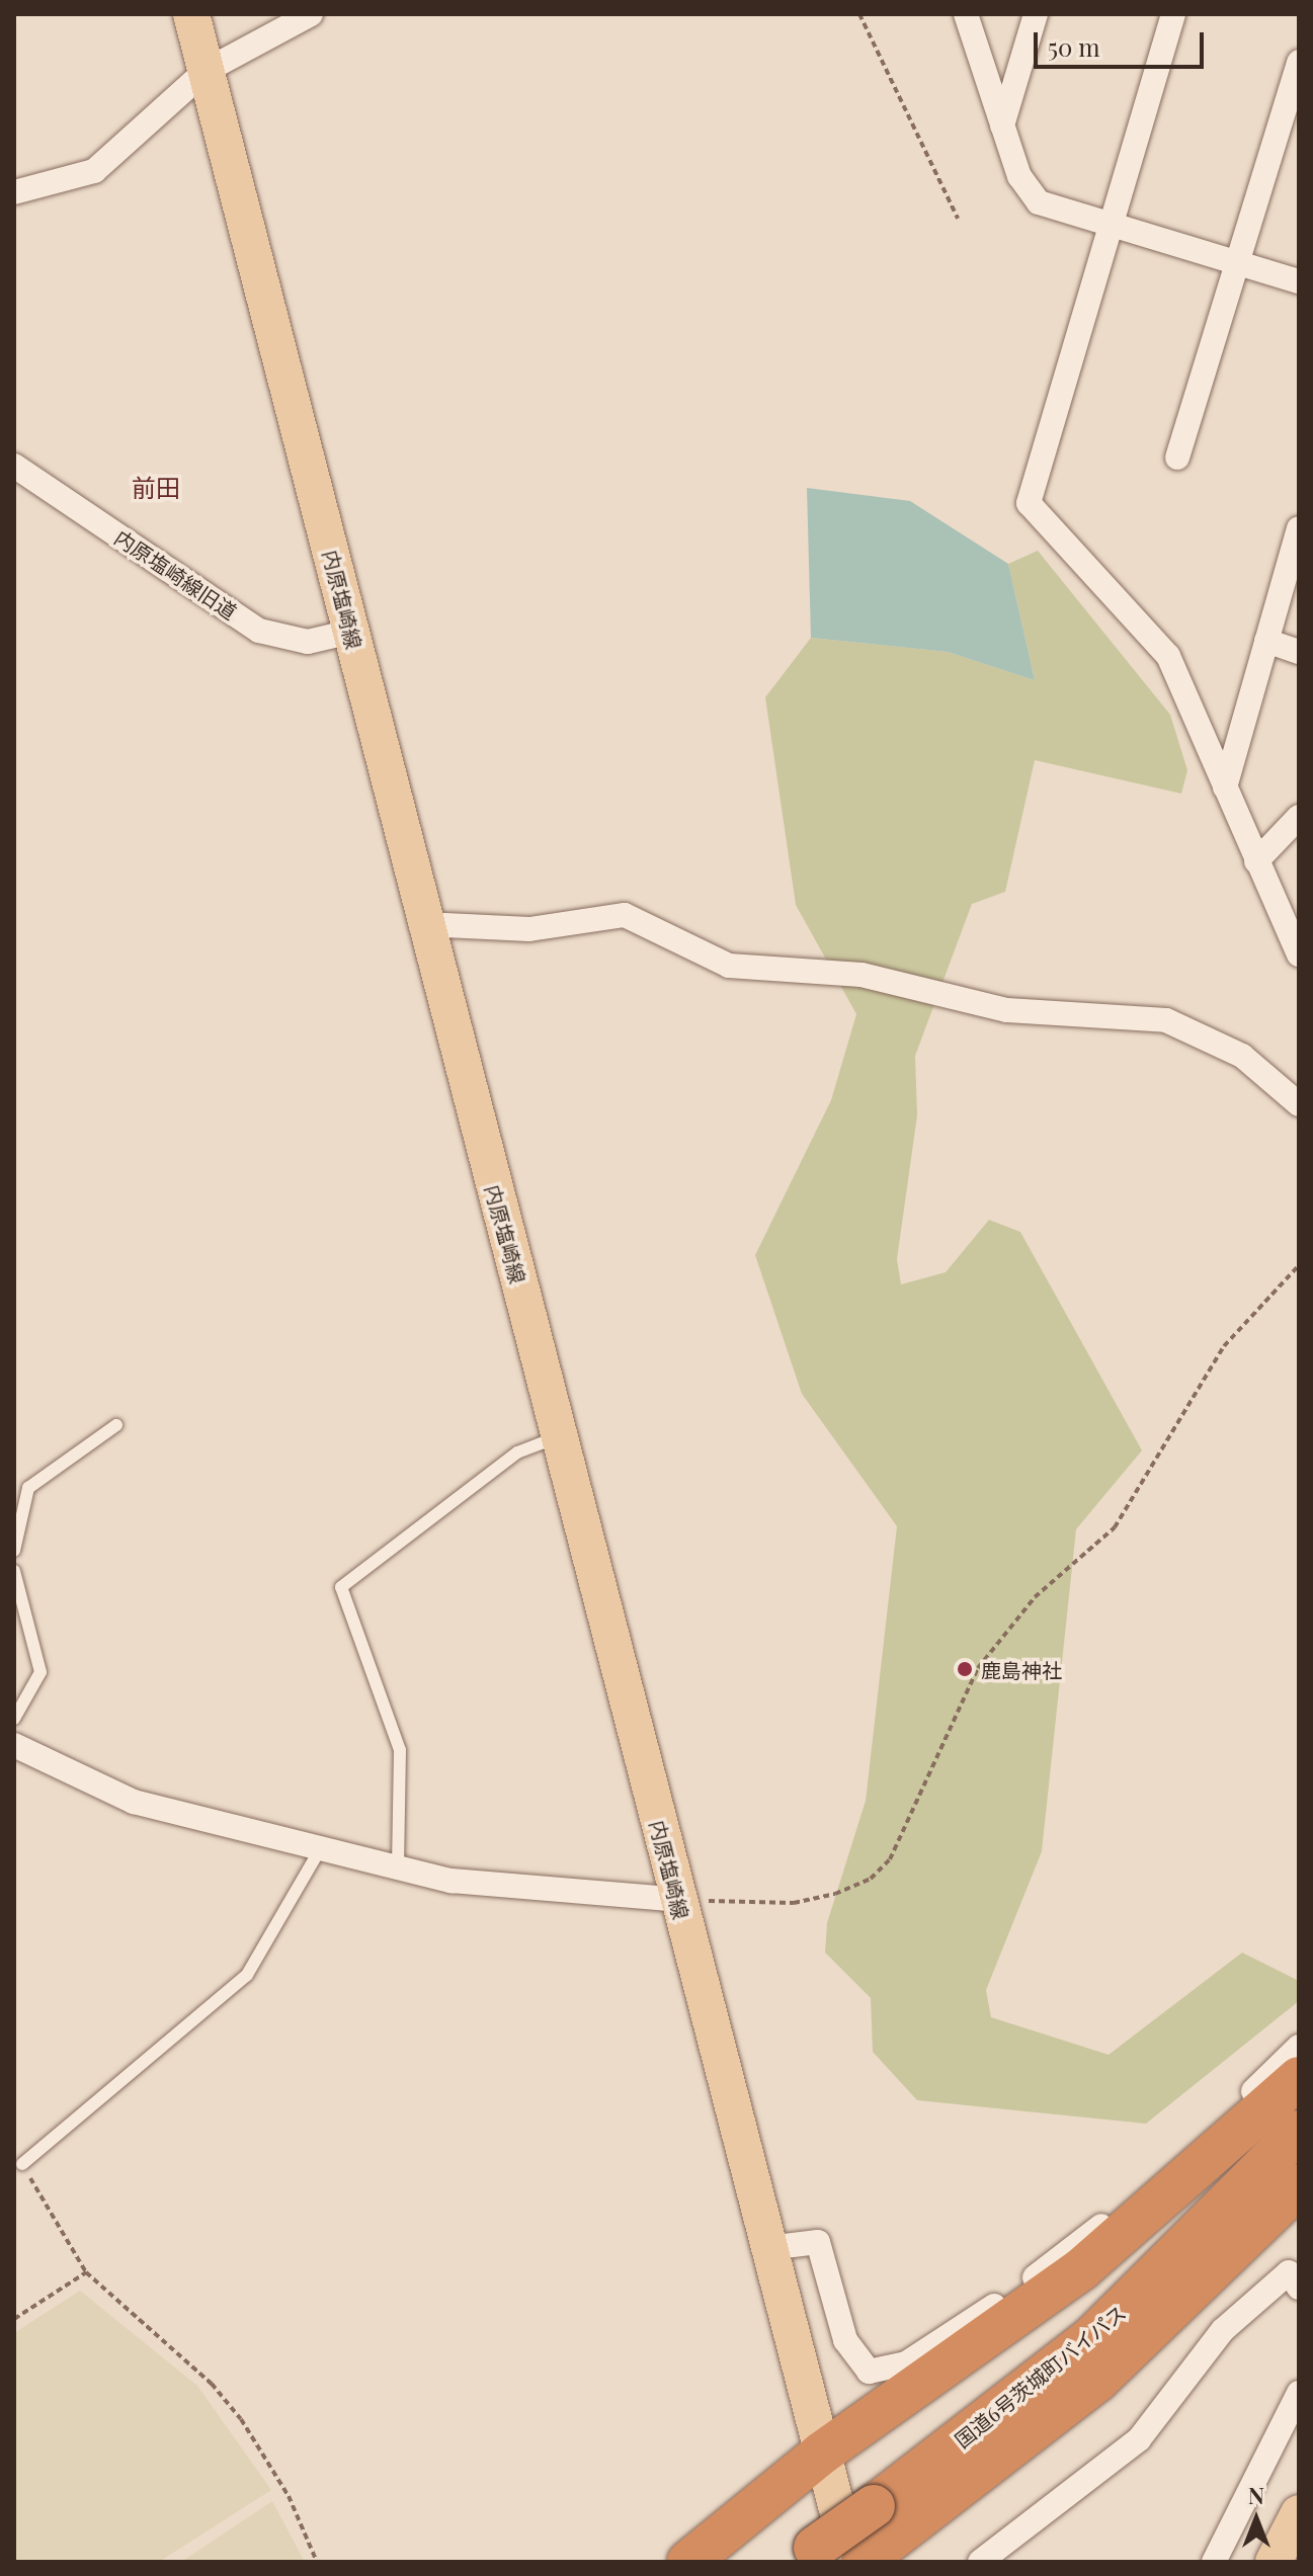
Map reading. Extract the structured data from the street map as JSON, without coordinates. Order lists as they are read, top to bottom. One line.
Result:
{"streets":{"highway":["国道6号茨城町バイパス"],"main road":["内原塩崎線"],"street":["内原塩崎線旧道"]},"crossings":[["内原塩崎線旧道","内原塩崎線"],["内原塩崎線","国道6号茨城町バイパス"]],"districts":["前田"],"places":["鹿島神社"],"scale_bar":"50 m","north":"top"}
